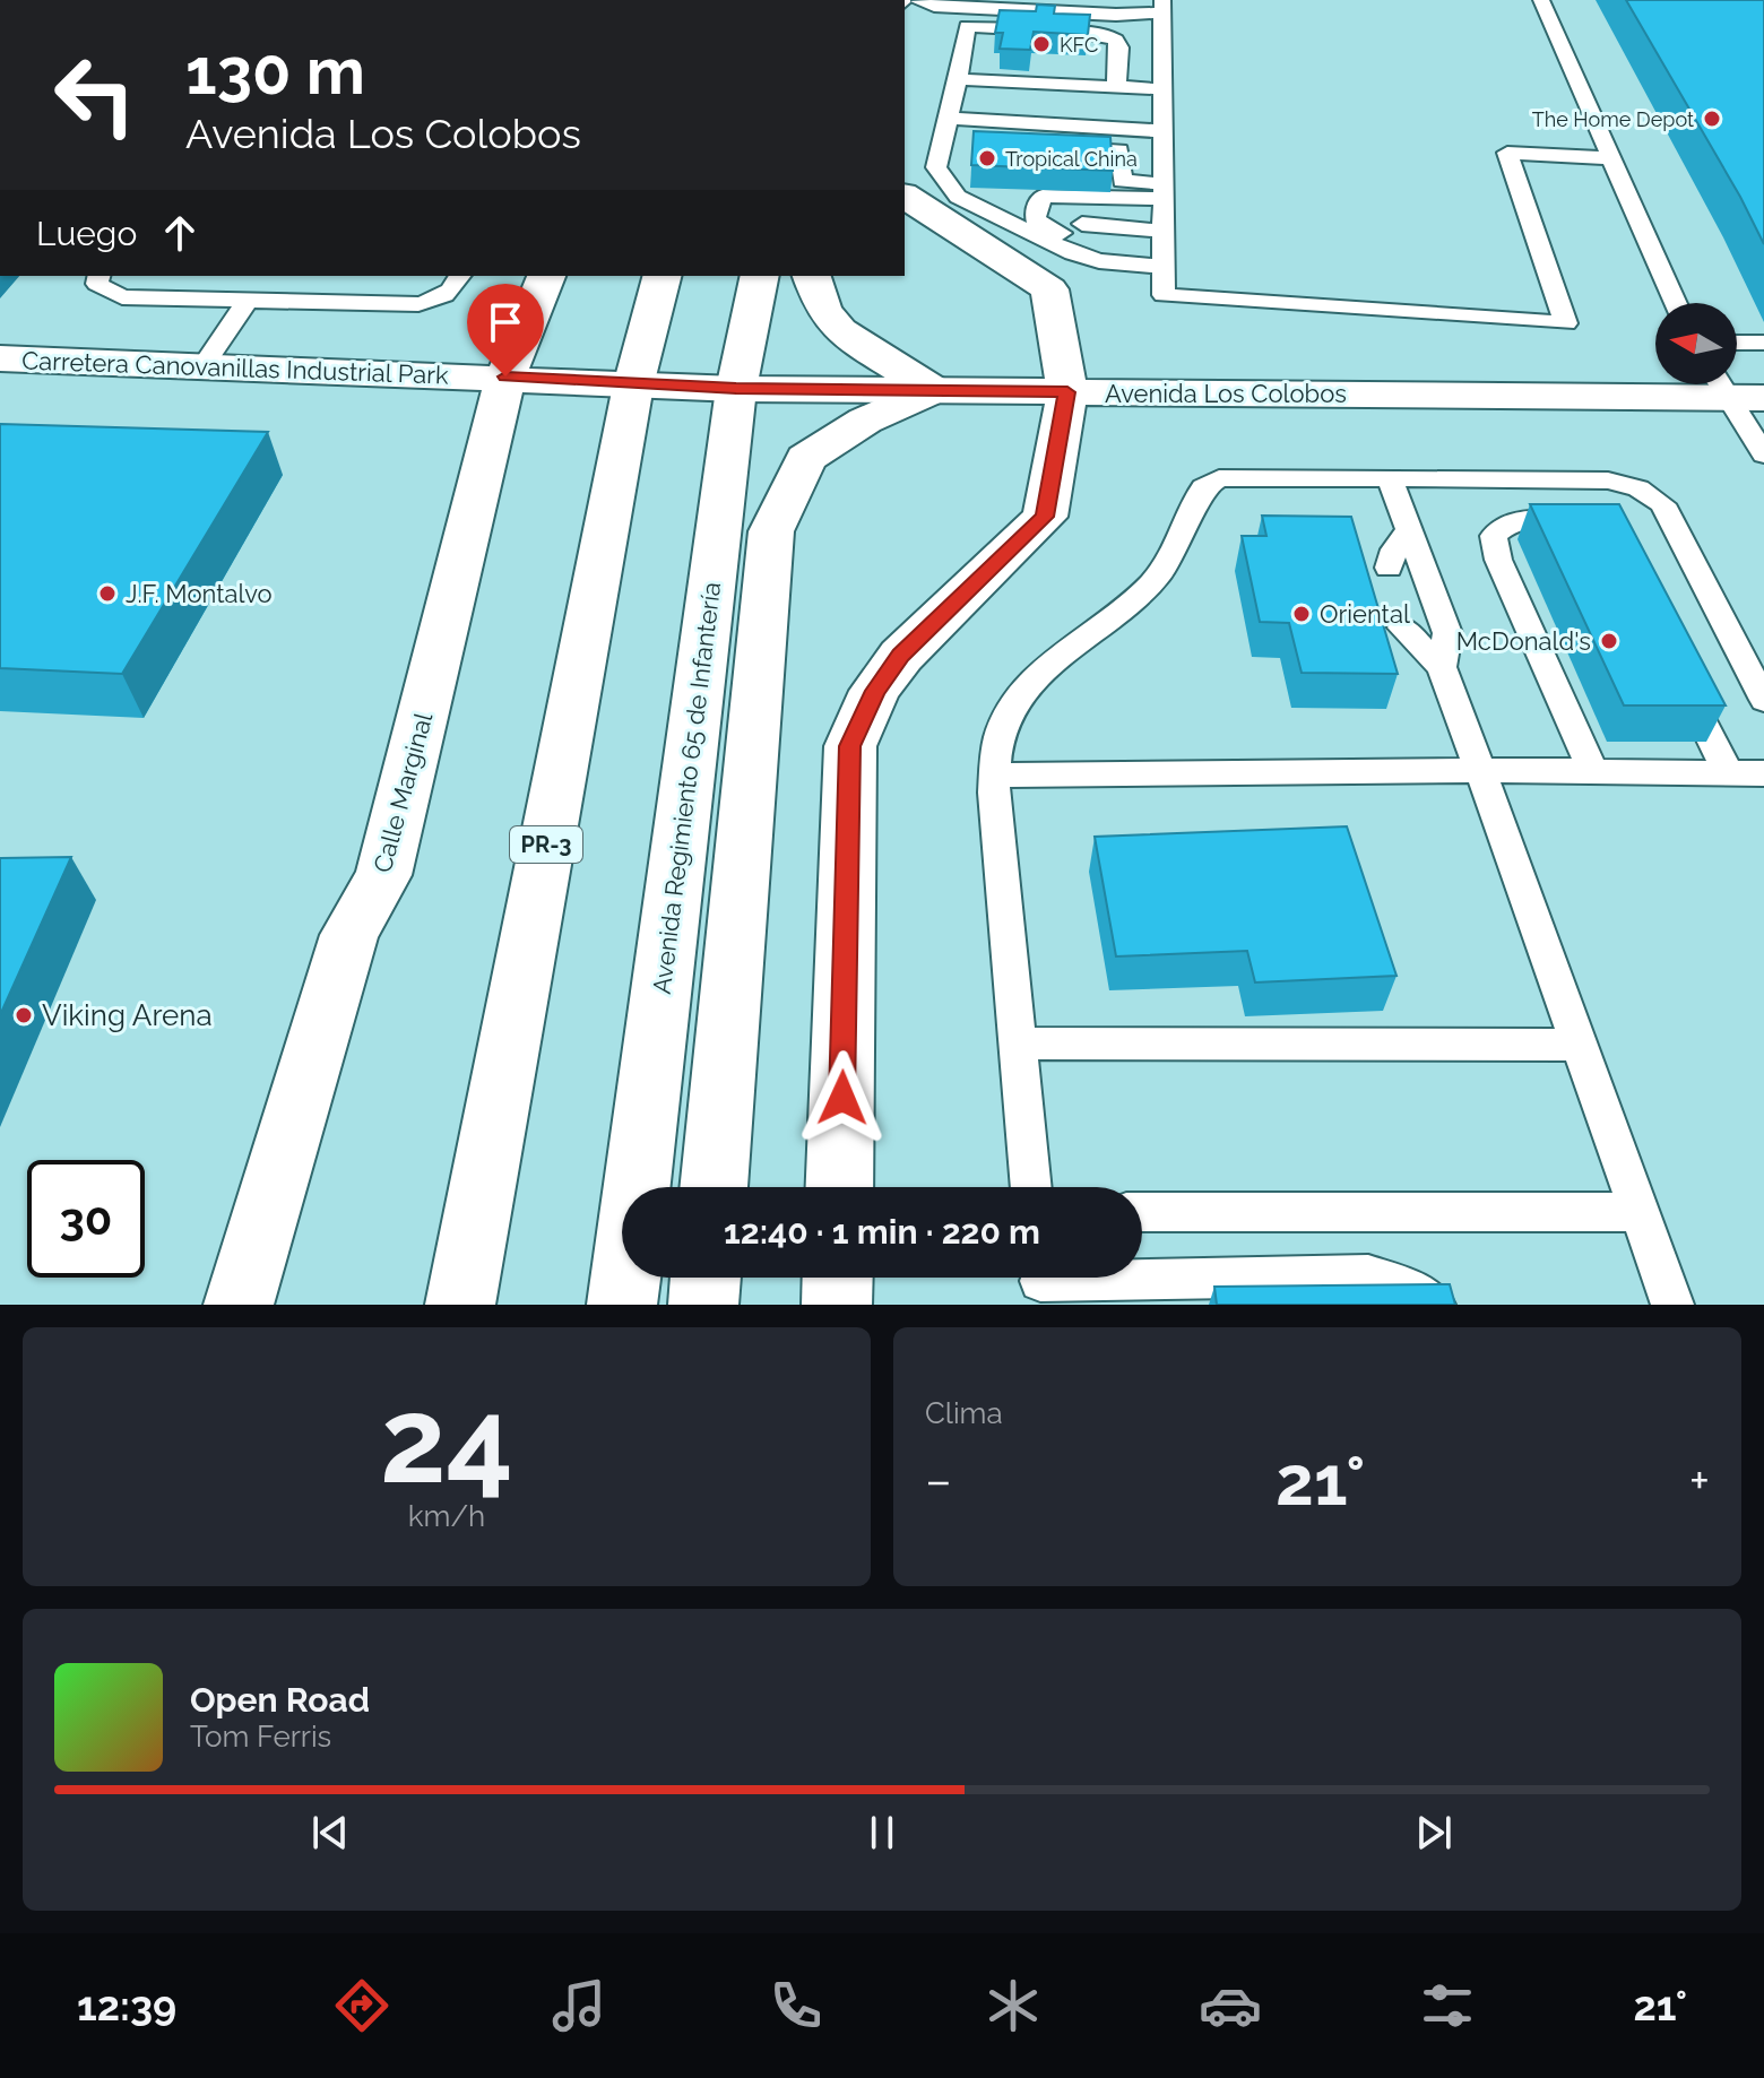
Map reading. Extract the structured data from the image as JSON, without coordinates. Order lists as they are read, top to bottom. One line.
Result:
{"streets":{"street":["Carretera Canovanillas Industrial Park","Avenida Los Colobos","Avenida Regimiento 65 de Infantería","Calle Marginal","PR-3"]},"crossings":[["Carretera Canovanillas Industrial Park","Avenida Los Colobos"],["Carretera Canovanillas Industrial Park","Calle Marginal"],["Carretera Canovanillas Industrial Park","PR-3"],["Avenida Los Colobos","Avenida Regimiento 65 de Infantería"],["Avenida Los Colobos","PR-3"]],"places":["KFC","The Home Depot","Tropical China","J.F. Montalvo","Oriental","McDonald's","Viking Arena"],"north":"left","page":{"turn":["130 m","Avenida Los Colobos"],"then":"Luego","limit":"30","trip":"12:40 · 1 min · 220 m","tile":[["24","km/h"],"Clima"],"heat":["−","21°","+"],"song":["Open Road","Tom Ferris"],"tabs":["12:39","21°"]}}
